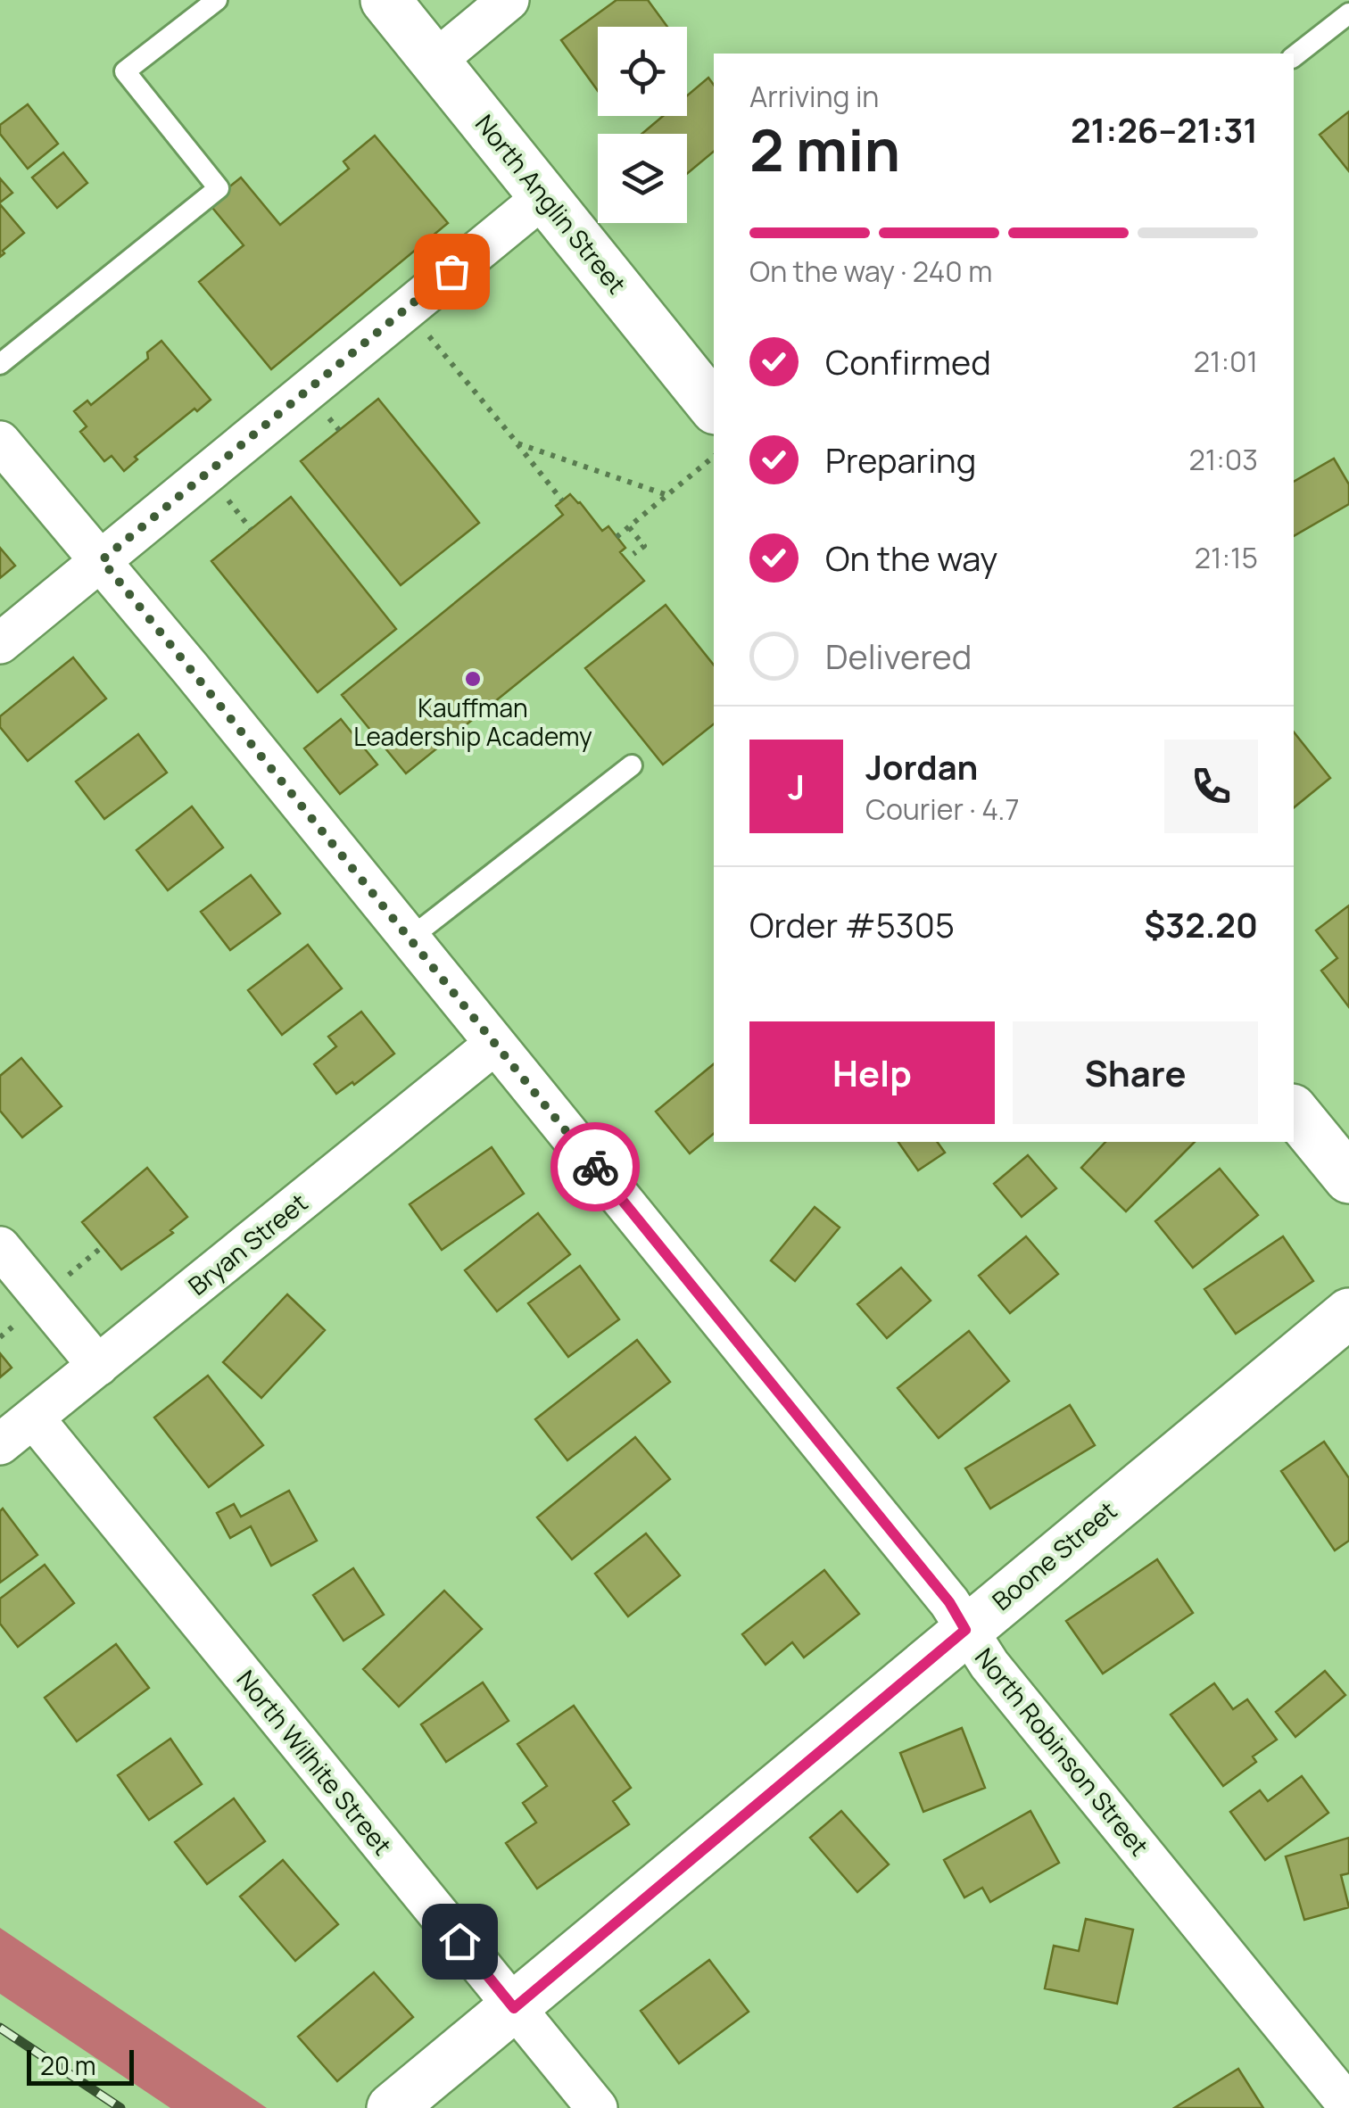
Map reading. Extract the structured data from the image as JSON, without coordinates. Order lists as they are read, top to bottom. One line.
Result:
{"streets":{"street":["North Anglin Street","Bryan Street","Boone Street","North Robinson Street","North Wilhite Street"]},"crossings":[["Bryan Street","North Robinson Street"],["Bryan Street","North Wilhite Street"],["Boone Street","North Robinson Street"],["Boone Street","North Wilhite Street"]],"places":["Kauffman Leadership Academy"],"scale_bar":"20 m","page":{"heading":["2 min","Arriving in","21:26–21:31"],"panel":["Jordan","Courier · 4.7","Order #5305","$32.20"],"bar":"On the way · 240 m","list":[["Confirmed","21:01"],["Preparing","21:03"],["On the way","21:15"],"Delivered"],"round":"J","buttons":["Help","Share"],"scale":"20 m"}}
